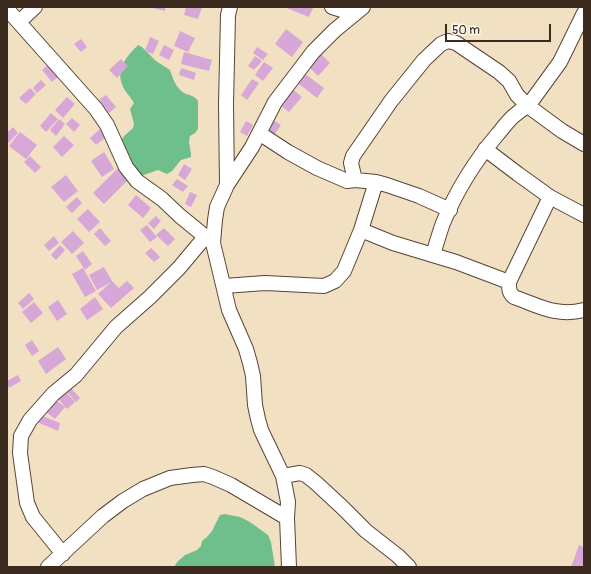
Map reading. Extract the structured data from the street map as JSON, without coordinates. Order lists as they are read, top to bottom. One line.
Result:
{"scale_bar":"50 m"}
